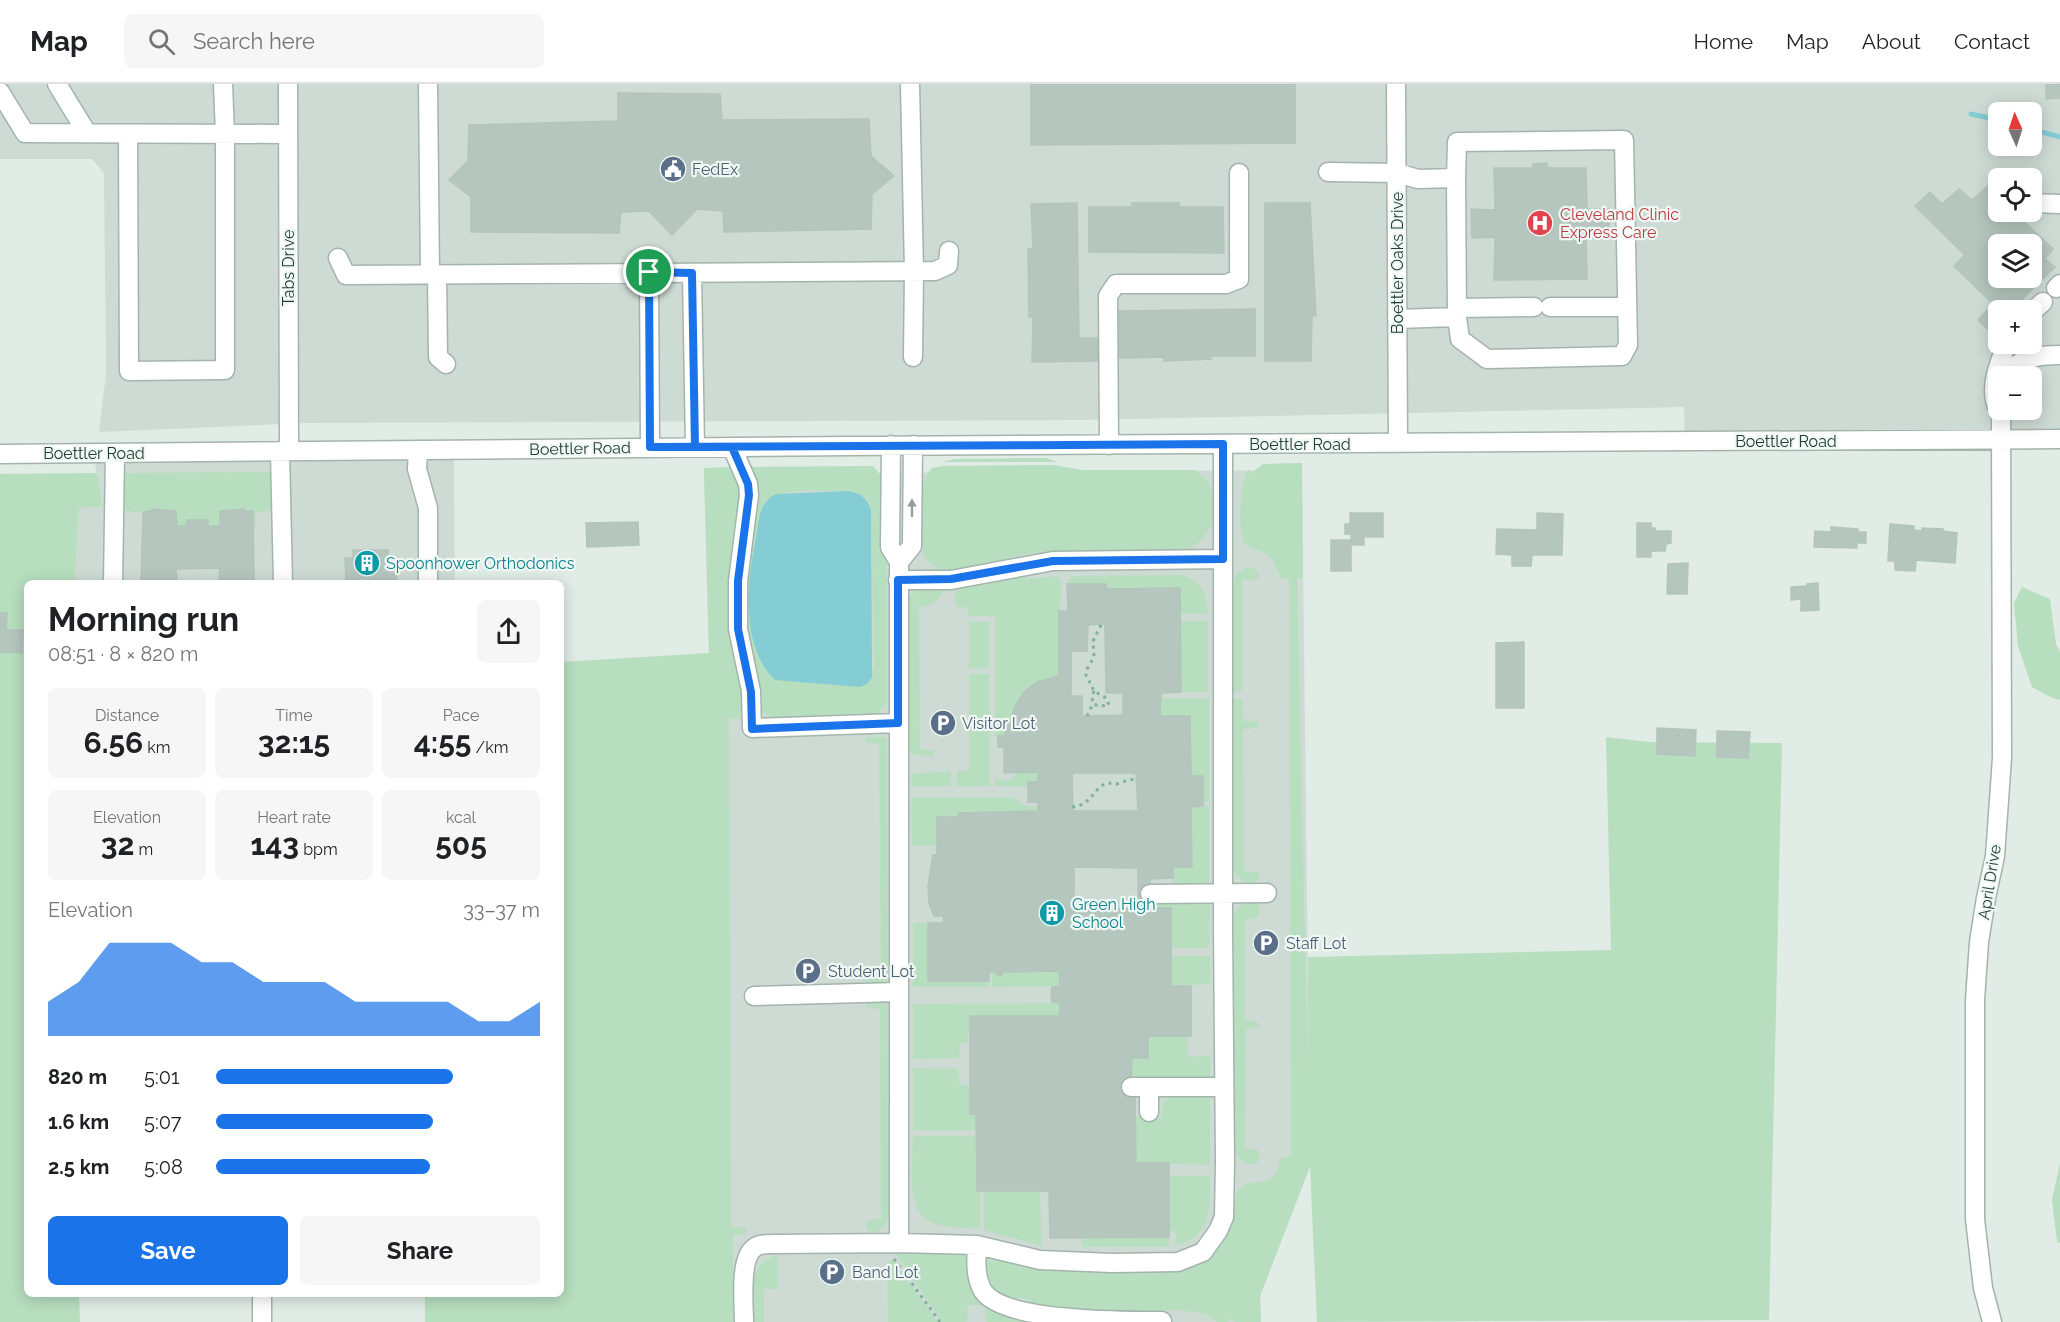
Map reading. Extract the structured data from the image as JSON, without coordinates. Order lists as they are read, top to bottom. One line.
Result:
{"streets":{"street":["Boettler Oaks Drive","Tabs Drive","Boettler Road","April Drive"]},"crossings":[["Boettler Oaks Drive","Boettler Road"],["Tabs Drive","Boettler Road"],["Boettler Road","April Drive"]],"places":{"public building":["FedEx"],"hospital":["Cleveland Clinic Express Care"],"building":["Spoonhower Orthodonics","Green High School"],"parking":["Visitor Lot","Staff Lot","Student Lot","Band Lot"]},"north":"top","page":{"header":"Map","search":"Search here","nav":["Home","Map","About","Contact"],"map_buttons":["+","−"],"heading":["Morning run","08:51 · 8 × 820 m"],"stats":[["Distance","6.56 km"],["Time","32:15"],["Pace","4:55 /km"],["Elevation","32 m"],["Heart rate","143 bpm"],["kcal","505"]],"chart":["Elevation","33–37 m"],"list":[{"name":"820 m","note":"5:01"},{"name":"1.6 km","note":"5:07"},{"name":"2.5 km","note":"5:08"}],"buttons":["Save","Share"]}}
